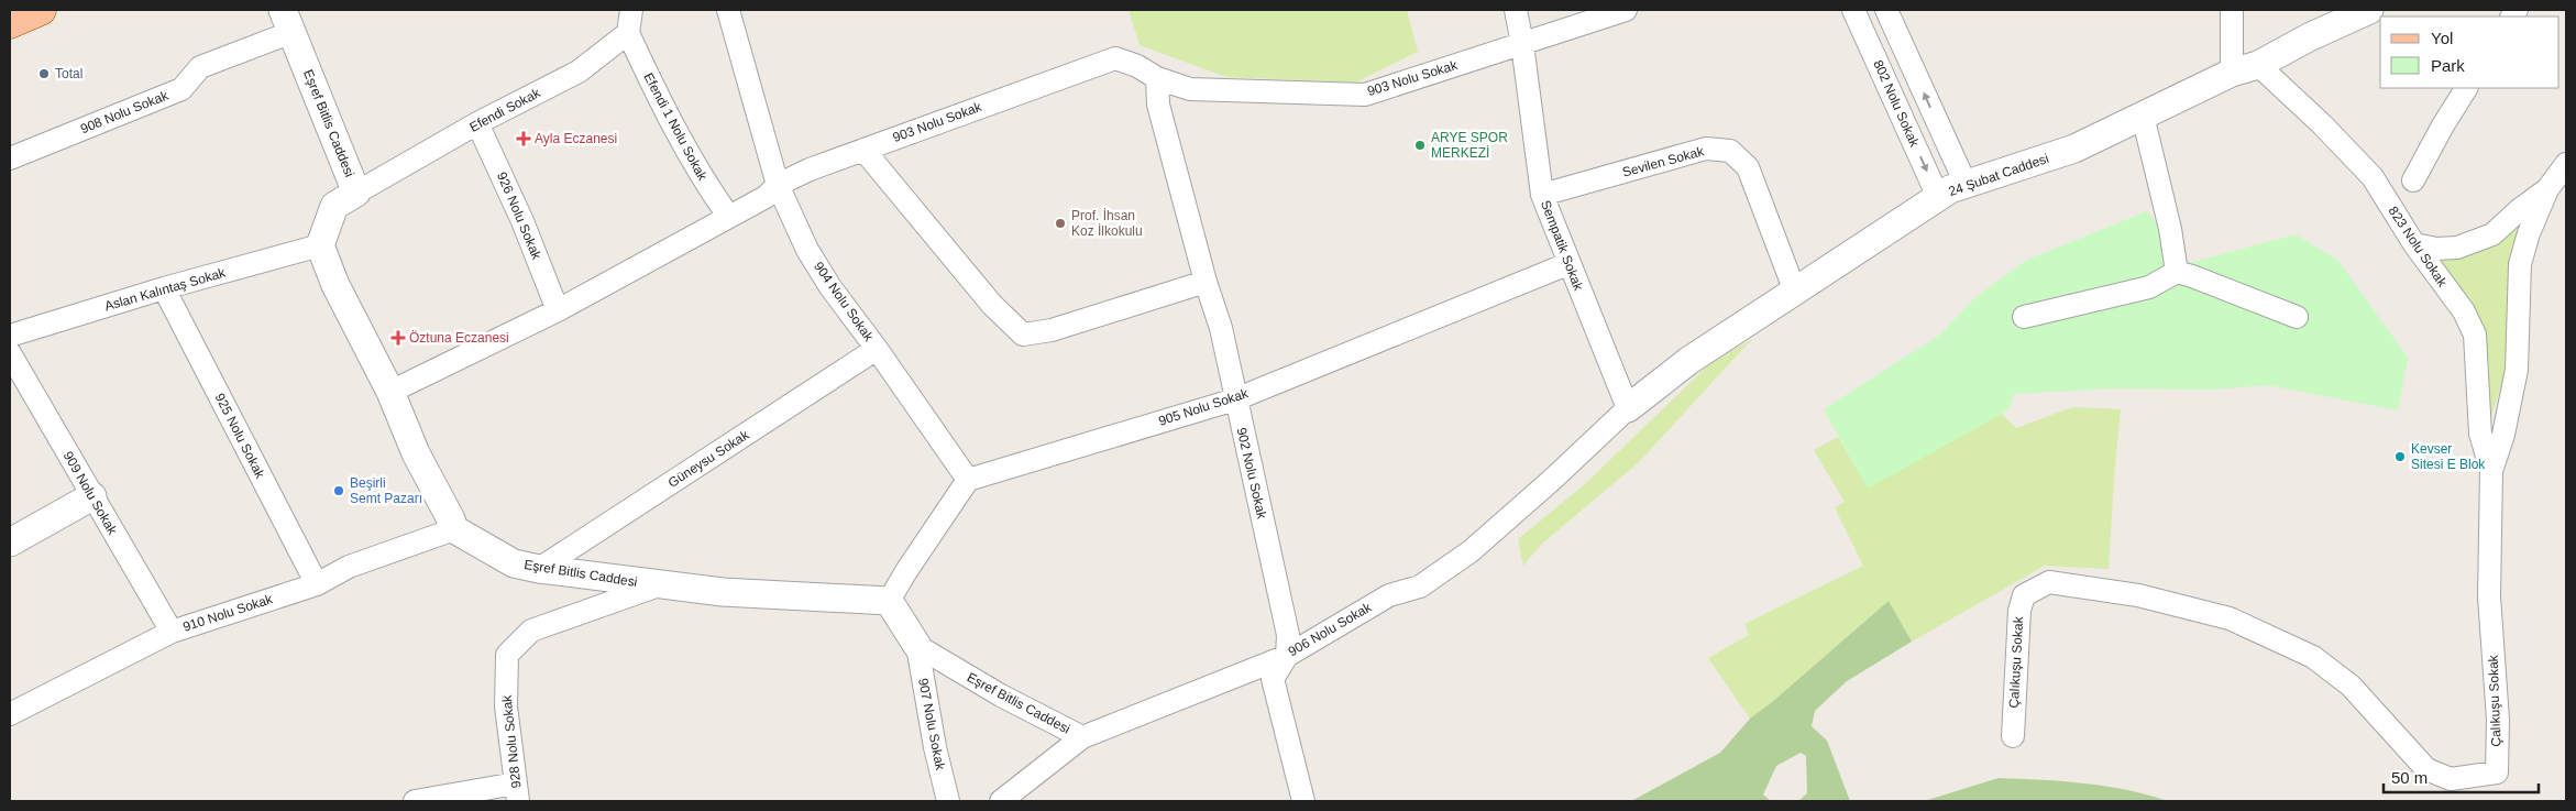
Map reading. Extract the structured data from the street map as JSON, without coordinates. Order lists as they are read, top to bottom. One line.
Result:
{"streets":{"street":["903 Nolu Sokak","802 Nolu Sokak","Efendi Sokak","908 Nolu Sokak","Eşref Bitlis Caddesi","Efendi 1 Nolu Sokak","Sevilen Sokak","24 Şubat Caddesi","926 Nolu Sokak","Sempatik Sokak","823 Nolu Sokak","Aslan Kalıntaş Sokak","904 Nolu Sokak","905 Nolu Sokak","925 Nolu Sokak","Güneysu Sokak","902 Nolu Sokak","909 Nolu Sokak","910 Nolu Sokak","906 Nolu Sokak","Çalıkuşu Sokak","907 Nolu Sokak","928 Nolu Sokak"]},"crossings":[["903 Nolu Sokak","Efendi 1 Nolu Sokak"],["903 Nolu Sokak","926 Nolu Sokak"],["903 Nolu Sokak","Sempatik Sokak"],["903 Nolu Sokak","904 Nolu Sokak"],["903 Nolu Sokak","902 Nolu Sokak"],["802 Nolu Sokak","24 Şubat Caddesi"],["Efendi Sokak","Eşref Bitlis Caddesi"],["Efendi Sokak","Efendi 1 Nolu Sokak"],["Efendi Sokak","926 Nolu Sokak"],["908 Nolu Sokak","Eşref Bitlis Caddesi"],["Eşref Bitlis Caddesi","Aslan Kalıntaş Sokak"],["Eşref Bitlis Caddesi","Güneysu Sokak"],["Eşref Bitlis Caddesi","910 Nolu Sokak"],["Eşref Bitlis Caddesi","906 Nolu Sokak"],["Eşref Bitlis Caddesi","907 Nolu Sokak"],["Eşref Bitlis Caddesi","928 Nolu Sokak"],["Sevilen Sokak","24 Şubat Caddesi"],["Sevilen Sokak","Sempatik Sokak"],["24 Şubat Caddesi","Sempatik Sokak"],["24 Şubat Caddesi","823 Nolu Sokak"],["24 Şubat Caddesi","906 Nolu Sokak"],["Sempatik Sokak","905 Nolu Sokak"],["Sempatik Sokak","906 Nolu Sokak"],["823 Nolu Sokak","Çalıkuşu Sokak"],["Aslan Kalıntaş Sokak","925 Nolu Sokak"],["904 Nolu Sokak","905 Nolu Sokak"],["904 Nolu Sokak","Güneysu Sokak"],["905 Nolu Sokak","902 Nolu Sokak"],["925 Nolu Sokak","910 Nolu Sokak"],["902 Nolu Sokak","906 Nolu Sokak"],["909 Nolu Sokak","910 Nolu Sokak"]],"places":{"other":["Total","ARYE SPOR MERKEZİ","Prof. İhsan Koz İlkokulu","Kevser Sitesi E Blok","Beşirli Semt Pazarı"],"health":["Ayla Eczanesi","Öztuna Eczanesi"]},"legend":["Yol","Park"],"scale_bar":"50 m"}
